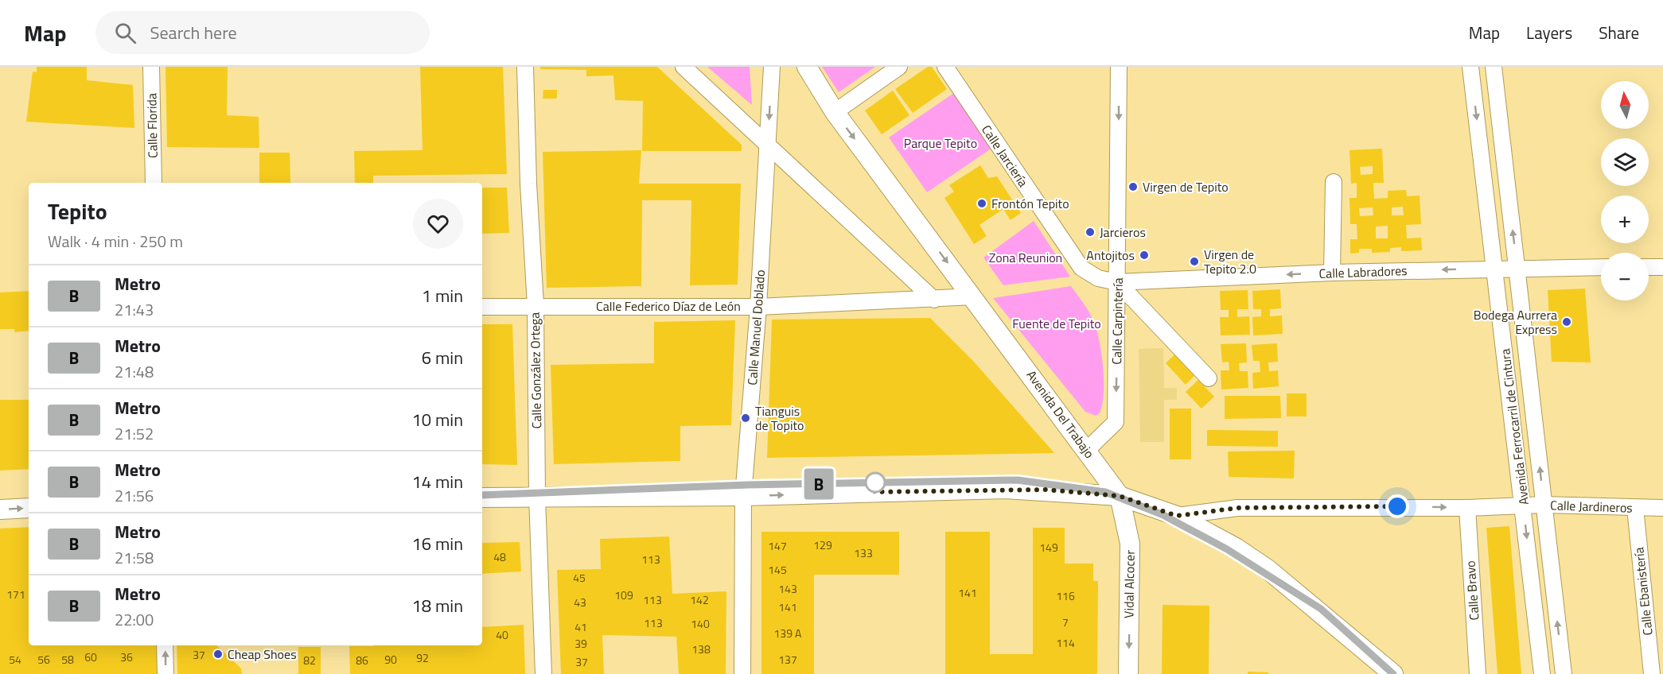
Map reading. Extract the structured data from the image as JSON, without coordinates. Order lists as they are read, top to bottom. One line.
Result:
{"streets":{"main road":["Avenida Del Trabajo","Vidal Alcocer"],"street":["Calle Florida","Calle Jarciería","Calle Labradores","Calle Federico Díaz de León","Calle Carpintería","Calle Manuel Doblado","Calle González Ortega","Avenida Ferrocarril de Cintura","Calle Jardineros","Calle Bravo","Calle Ebanistería"]},"crossings":[["Calle Jarciería","Calle Labradores"],["Calle Jarciería","Calle Carpintería"],["Calle Labradores","Calle Carpintería"],["Calle Labradores","Avenida Ferrocarril de Cintura"],["Calle Federico Díaz de León","Calle Manuel Doblado"],["Calle Federico Díaz de León","Calle González Ortega"],["Calle Federico Díaz de León","Avenida Del Trabajo"],["Calle Carpintería","Avenida Del Trabajo"],["Avenida Del Trabajo","Vidal Alcocer"],["Avenida Ferrocarril de Cintura","Calle Jardineros"],["Calle Jardineros","Calle Bravo"],["Calle Jardineros","Calle Ebanistería"]],"one_way":["Calle Labradores","Calle Carpintería","Avenida Del Trabajo","Calle Jardineros","Vidal Alcocer"],"parks":["Parque Tepito","Zona Reunion","Fuente de Tepito"],"places":["Virgen de Tepito","Frontón Tepito","Jarcieros","Antojitos","Virgen de Tepito 2.0","Bodega Aurrera Express","Tianguis de Topito","Cheap Shoes"],"lines":["metro line B"],"house_numbers":["129","147","149","133","48","113","145","45","143","141","171","109","116","113","142","43","141","7","113","140","41","139 A","40","114","39","138","37","60","36","92","54","56","58","90","137","82","86","37"],"north":"top","page":{"header":"Map","search":"Search here","nav":["Map","Layers","Share"],"on_map":"B","map_buttons":["+","−"],"heading":["Tepito","Walk · 4 min · 250 m"],"list":[{"mark":"B","name":"Metro","note":"21:43","value":"1 min"},{"mark":"B","name":"Metro","note":"21:48","value":"6 min"},{"mark":"B","name":"Metro","note":"21:52","value":"10 min"},{"mark":"B","name":"Metro","note":"21:56","value":"14 min"},{"mark":"B","name":"Metro","note":"21:58","value":"16 min"},{"mark":"B","name":"Metro","note":"22:00","value":"18 min"}]}}
